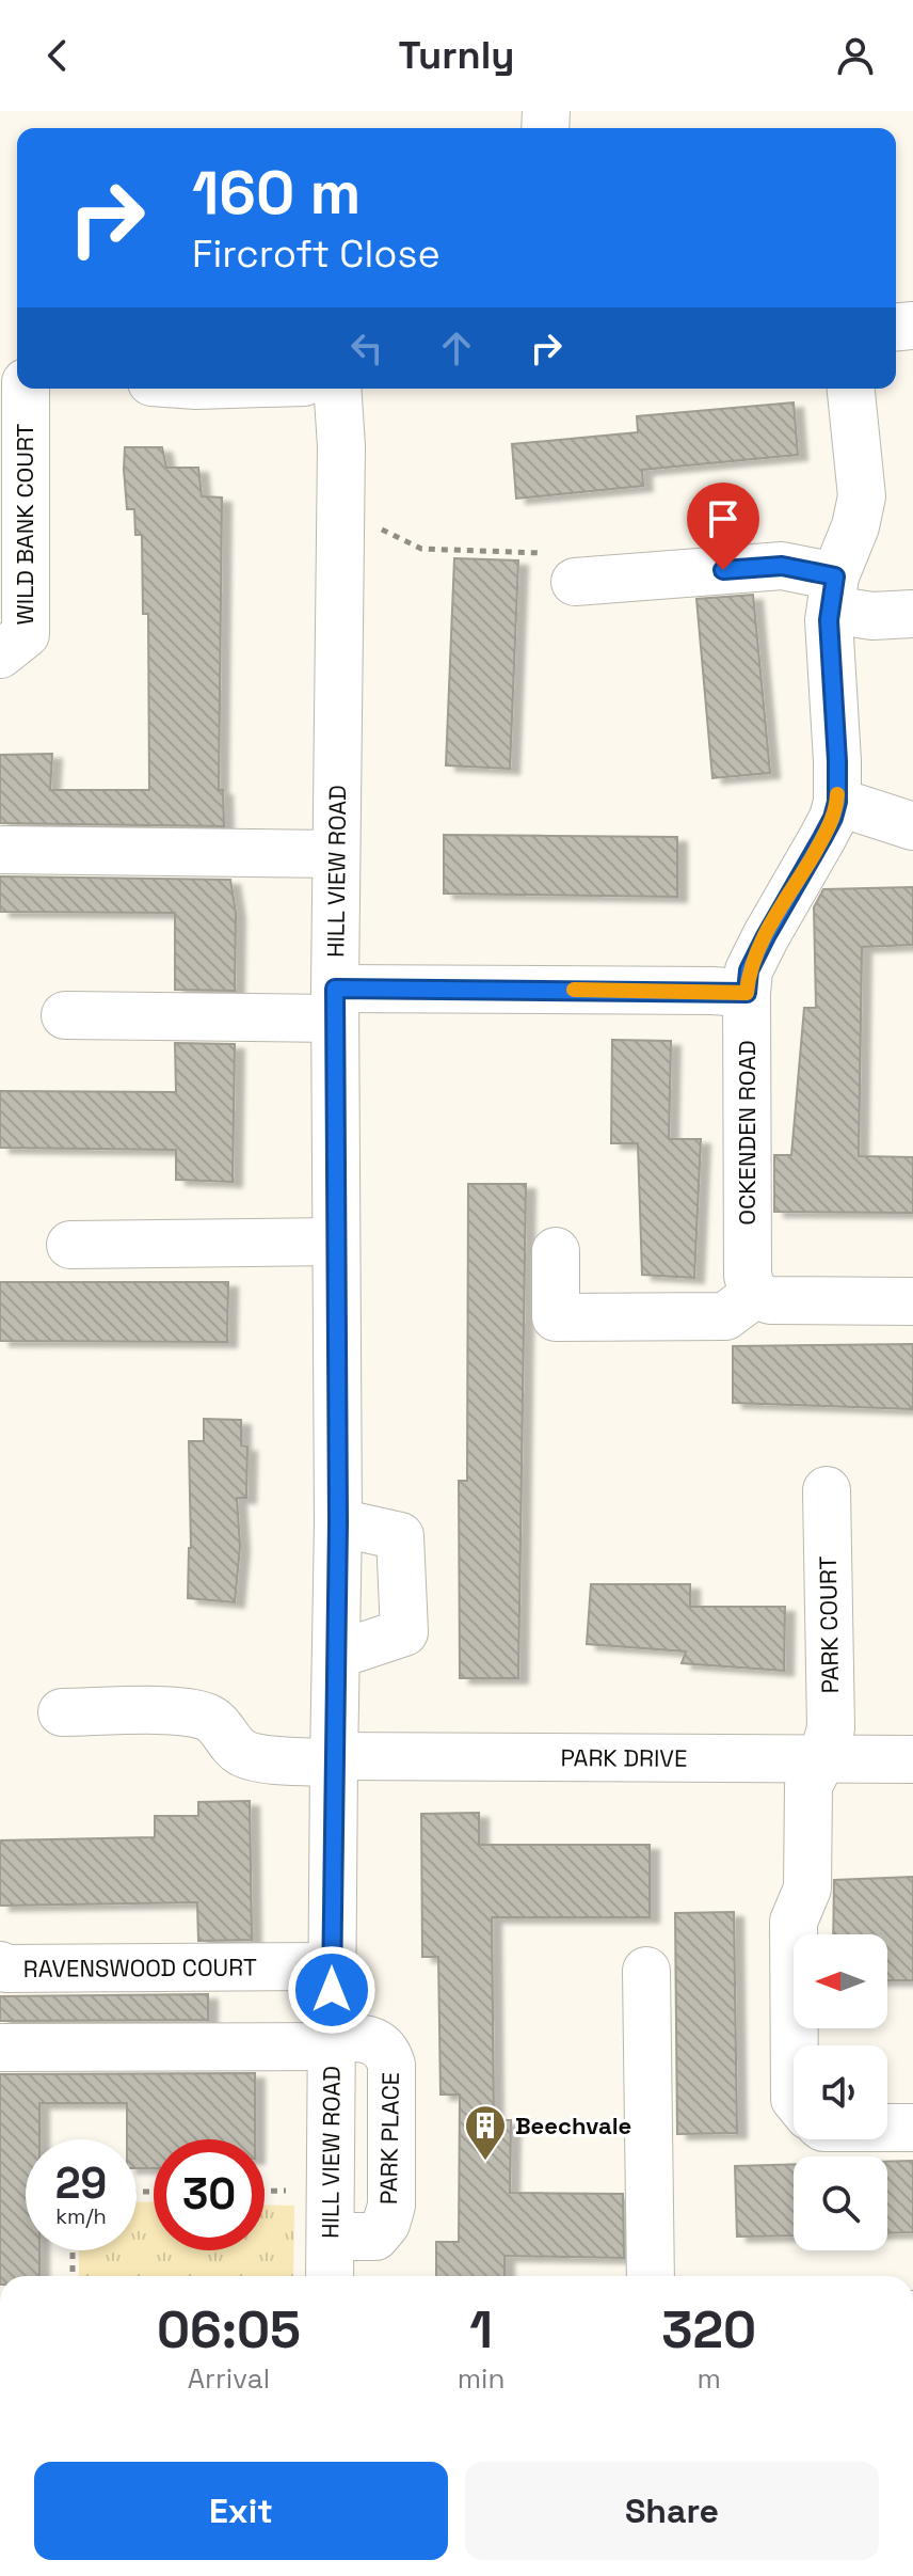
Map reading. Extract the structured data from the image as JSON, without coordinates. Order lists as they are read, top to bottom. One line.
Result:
{"streets":{"street":["WILD BANK COURT","HILL VIEW ROAD","OCKENDEN ROAD","PARK COURT","PARK DRIVE","RAVENSWOOD COURT","PARK PLACE"]},"crossings":[["HILL VIEW ROAD","PARK DRIVE"],["HILL VIEW ROAD","RAVENSWOOD COURT"],["HILL VIEW ROAD","PARK PLACE"],["PARK COURT","PARK DRIVE"]],"places":{"building":["Beechvale"]},"north":"left","page":{"header":"Turnly","turn":["160 m","Fircroft Close"],"speed":"29 km/h","limit":"30","eta":["06:05","Arrival","1","min","320","m"],"buttons":["Exit","Share"]}}
